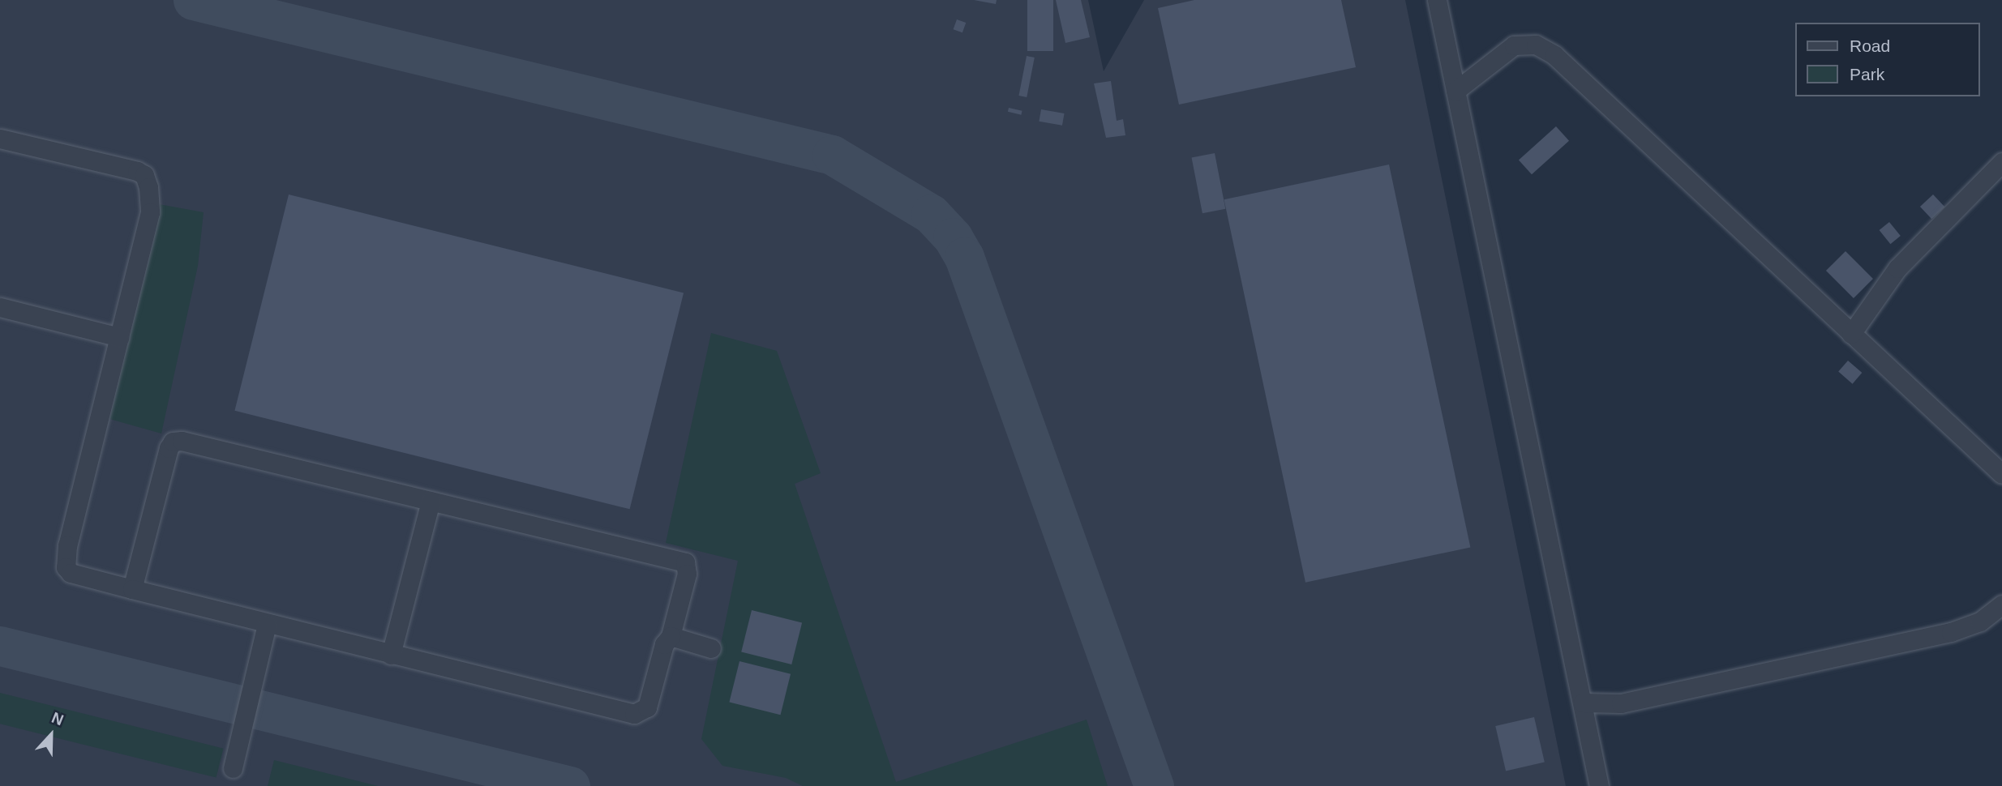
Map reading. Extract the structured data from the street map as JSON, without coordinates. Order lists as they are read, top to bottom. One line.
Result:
{"legend":["Road","Park"],"north":"top"}
